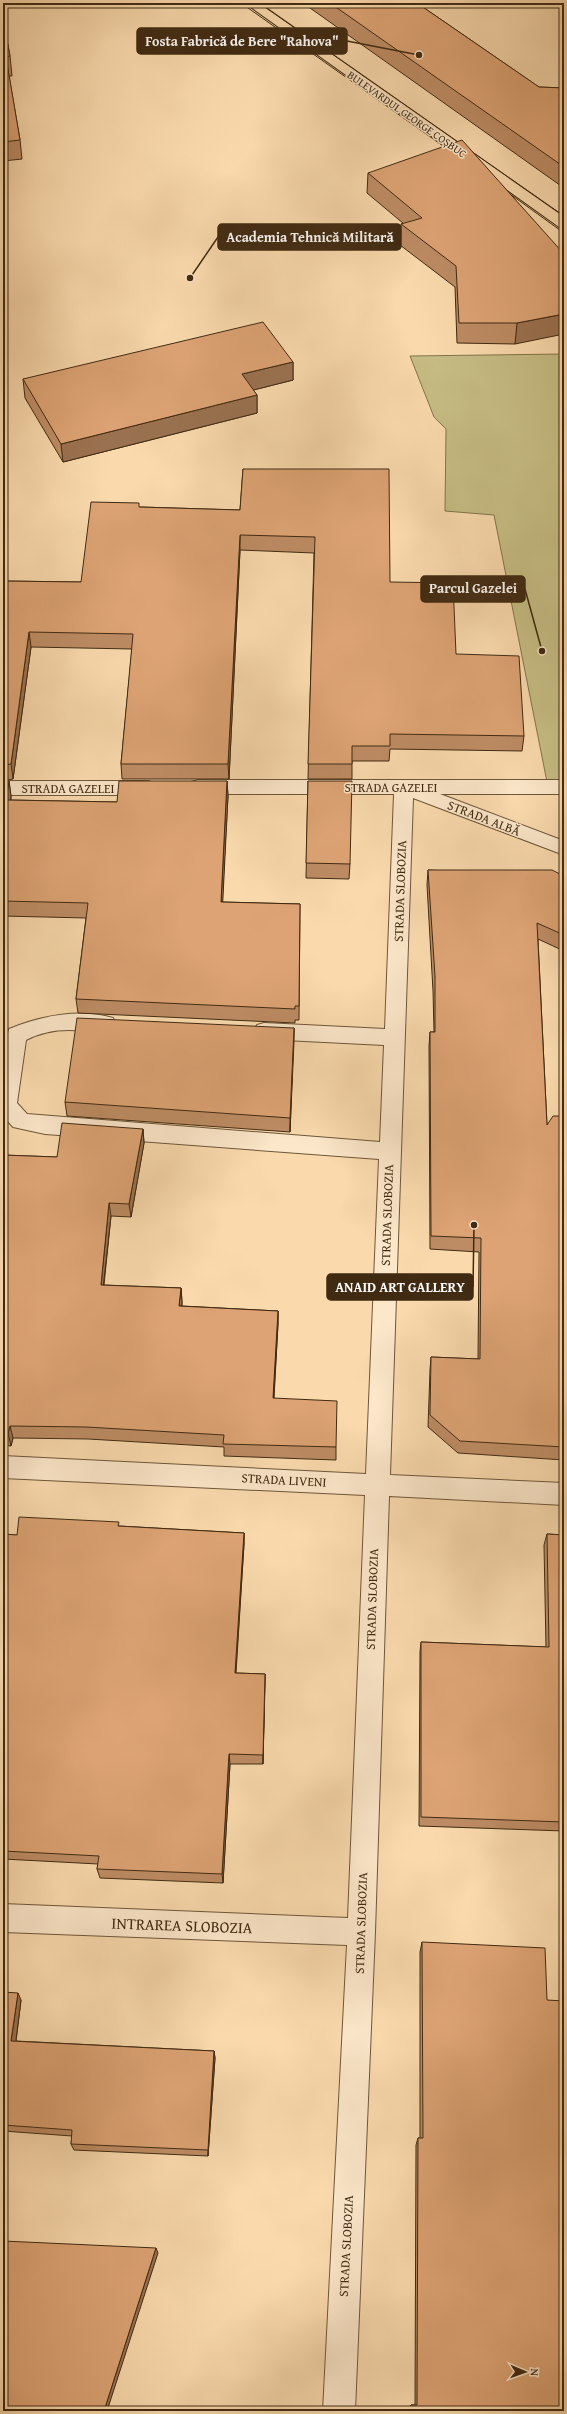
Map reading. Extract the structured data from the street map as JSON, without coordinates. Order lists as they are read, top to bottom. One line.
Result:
{"streets":{"main road":["BULEVARDUL GEORGE COȘBUC"],"street":["STRADA GAZELEI","STRADA ALBĂ","STRADA SLOBOZIA","STRADA LIVENI","INTRAREA SLOBOZIA"]},"crossings":[["STRADA GAZELEI","STRADA ALBĂ"],["STRADA GAZELEI","STRADA SLOBOZIA"],["STRADA ALBĂ","STRADA SLOBOZIA"],["STRADA SLOBOZIA","STRADA LIVENI"],["STRADA SLOBOZIA","INTRAREA SLOBOZIA"]],"places":["Fosta Fabrică de Bere \"Rahova\"","Academia Tehnică Militară","Parcul Gazelei","ANAID ART GALLERY"],"north":"right"}
